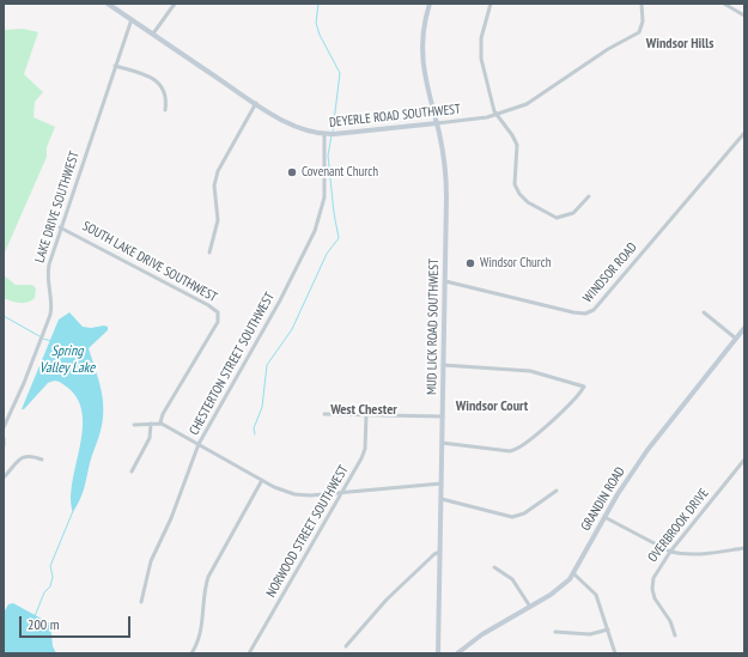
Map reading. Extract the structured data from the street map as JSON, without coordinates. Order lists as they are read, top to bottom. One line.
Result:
{"streets":{"street":["DEYERLE ROAD SOUTHWEST","LAKE DRIVE SOUTHWEST","SOUTH LAKE DRIVE SOUTHWEST","WINDSOR ROAD","MUD LICK ROAD SOUTHWEST","CHESTERTON STREET SOUTHWEST","GRANDIN ROAD","OVERBROOK DRIVE","NORWOOD STREET SOUTHWEST"]},"crossings":[["DEYERLE ROAD SOUTHWEST","LAKE DRIVE SOUTHWEST"],["DEYERLE ROAD SOUTHWEST","MUD LICK ROAD SOUTHWEST"],["DEYERLE ROAD SOUTHWEST","CHESTERTON STREET SOUTHWEST"],["LAKE DRIVE SOUTHWEST","SOUTH LAKE DRIVE SOUTHWEST"],["WINDSOR ROAD","MUD LICK ROAD SOUTHWEST"]],"districts":["Windsor Hills","Windsor Court","West Chester"],"water":["Spring Valley Lake"],"places":["Covenant Church","Windsor Church"],"scale_bar":"200 m"}
